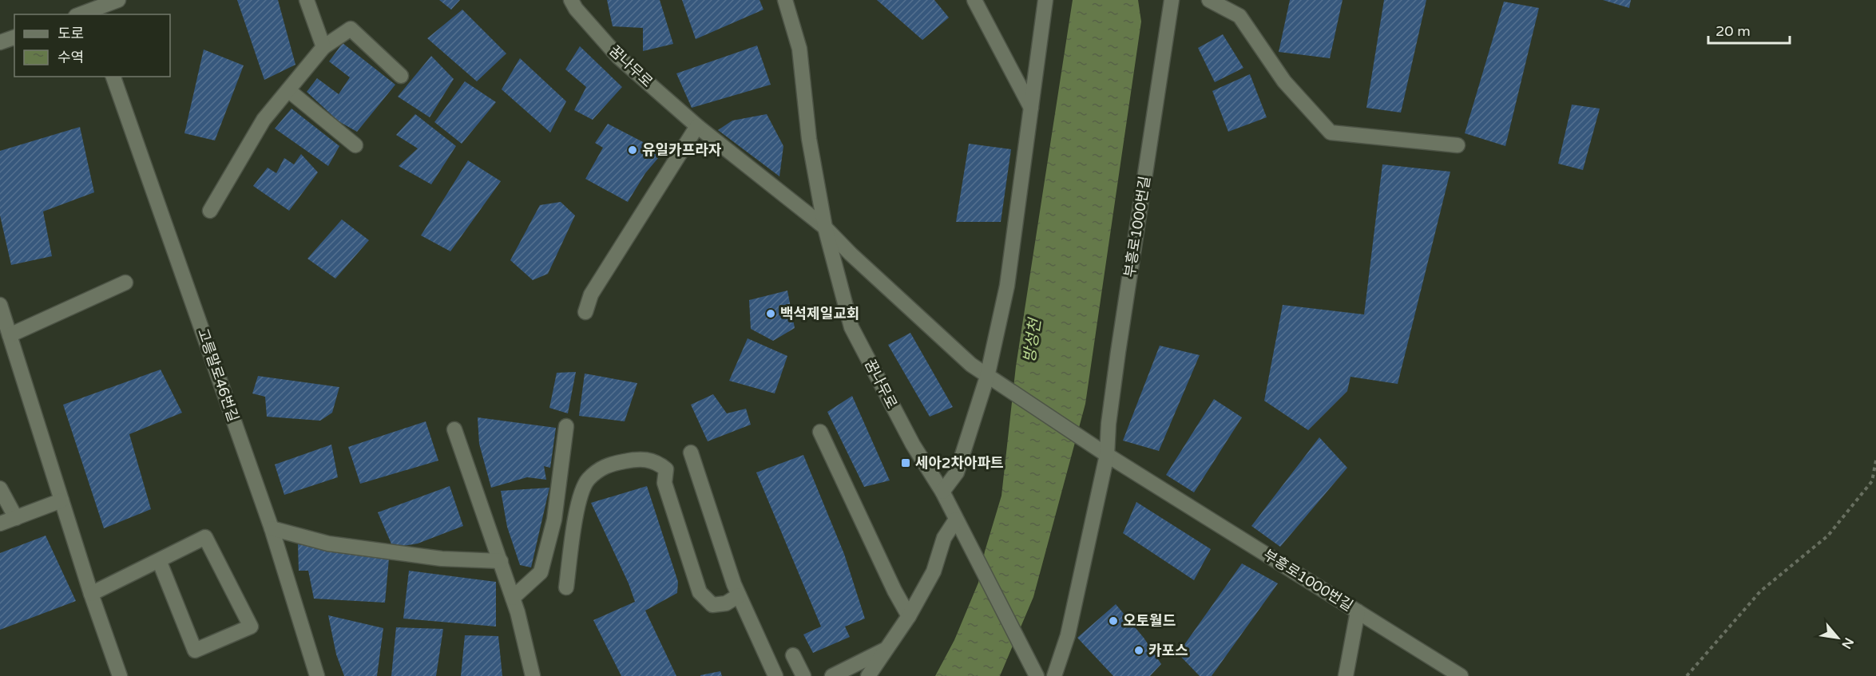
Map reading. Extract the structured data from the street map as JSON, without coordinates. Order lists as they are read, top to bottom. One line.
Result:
{"streets":{"street":["꿈나무로","부흥로1000번길","고릉말로46번길"]},"crossings":[["꿈나무로","부흥로1000번길"]],"water":["방성천"],"places":{"other":["유일카프라자","백석제일교회","오토월드","카포스"],"transit":["세아2차아파트"]},"legend":["도로","수역"],"scale_bar":"20 m","north":"bottom right"}
